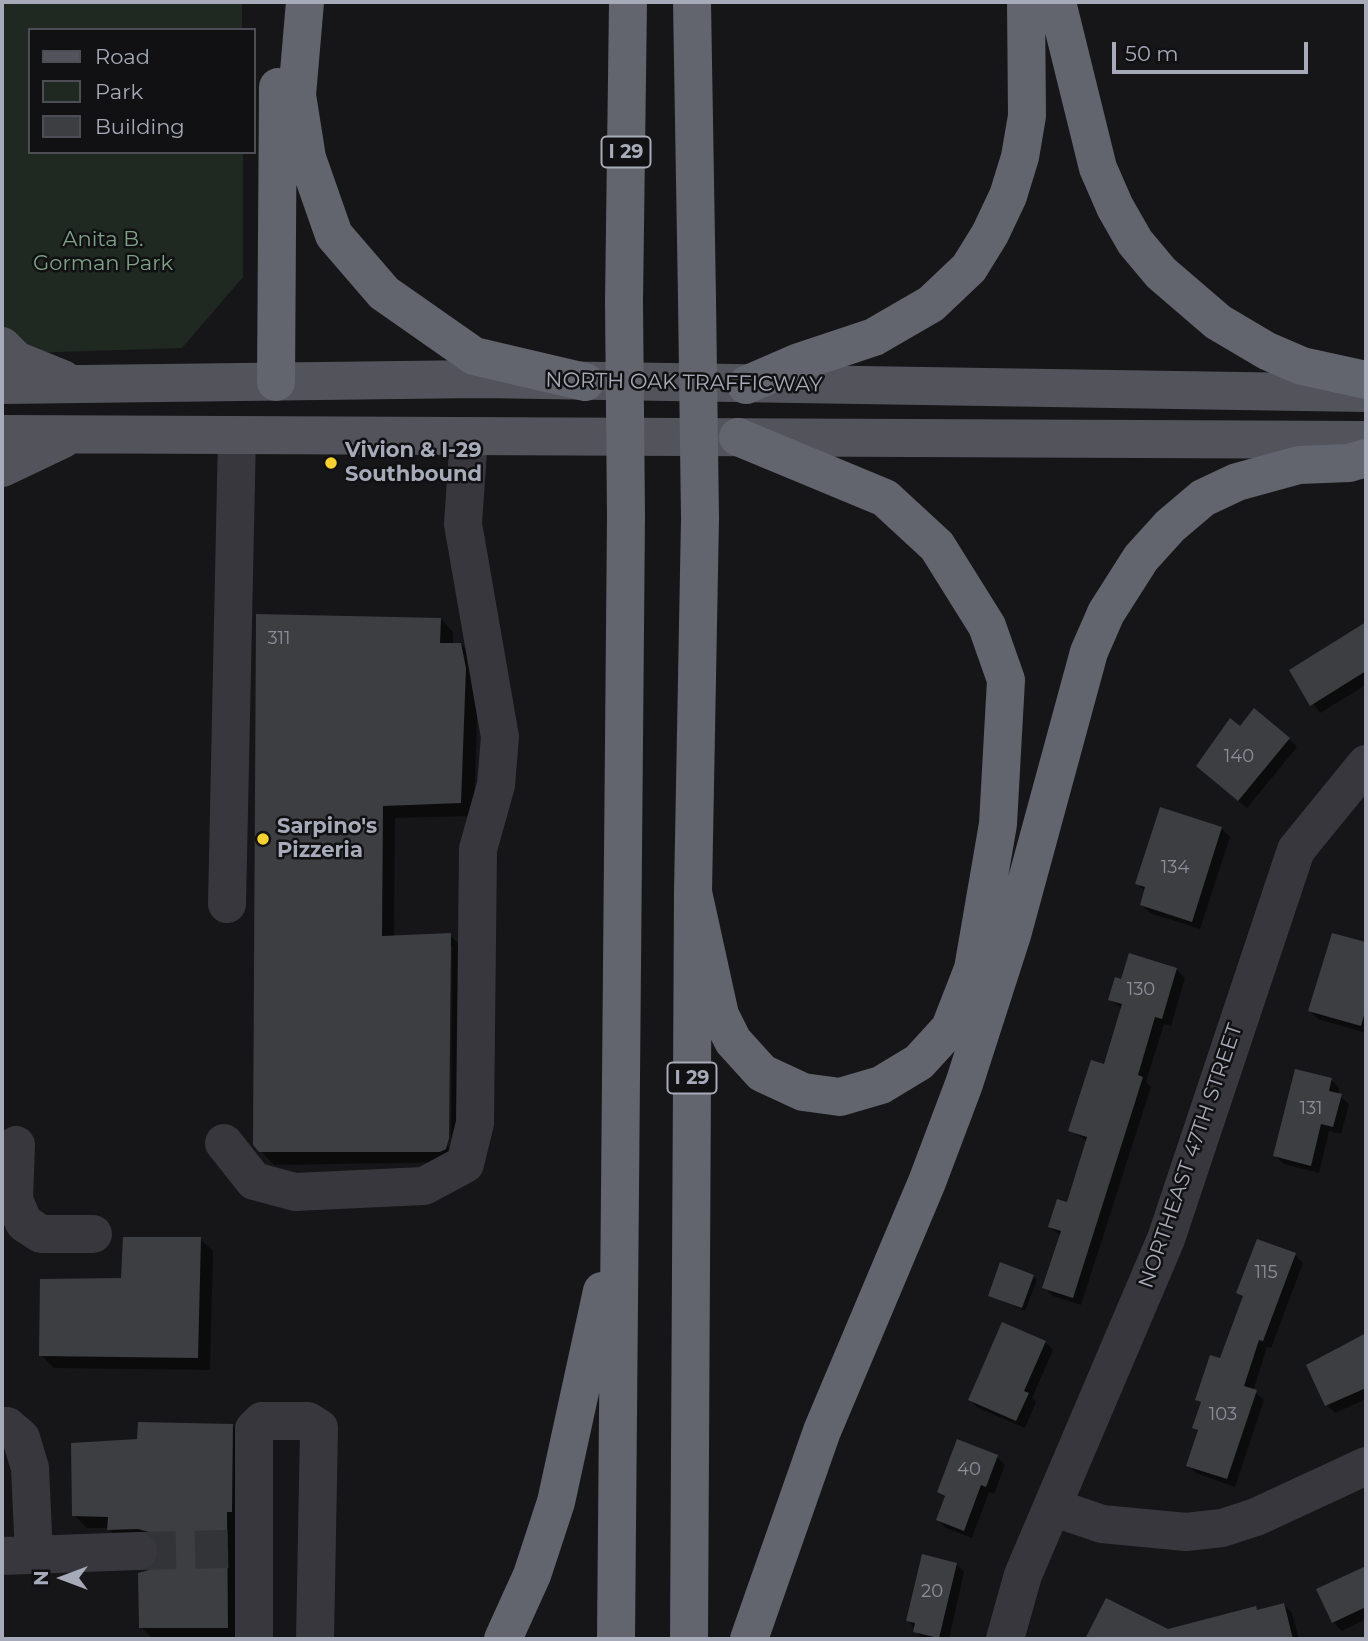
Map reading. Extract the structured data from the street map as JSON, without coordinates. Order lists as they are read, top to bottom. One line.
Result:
{"streets":{"highway":["I 29"],"main road":["NORTH OAK TRAFFICWAY"],"street":["NORTHEAST 47TH STREET"]},"parks":["Anita B. Gorman Park"],"places":["Vivion & I-29 Southbound","Sarpino's Pizzeria"],"house_numbers":["311","140","134","130","131","115","103","40","20"],"legend":["Road","Park","Building"],"scale_bar":"50 m","north":"left"}
